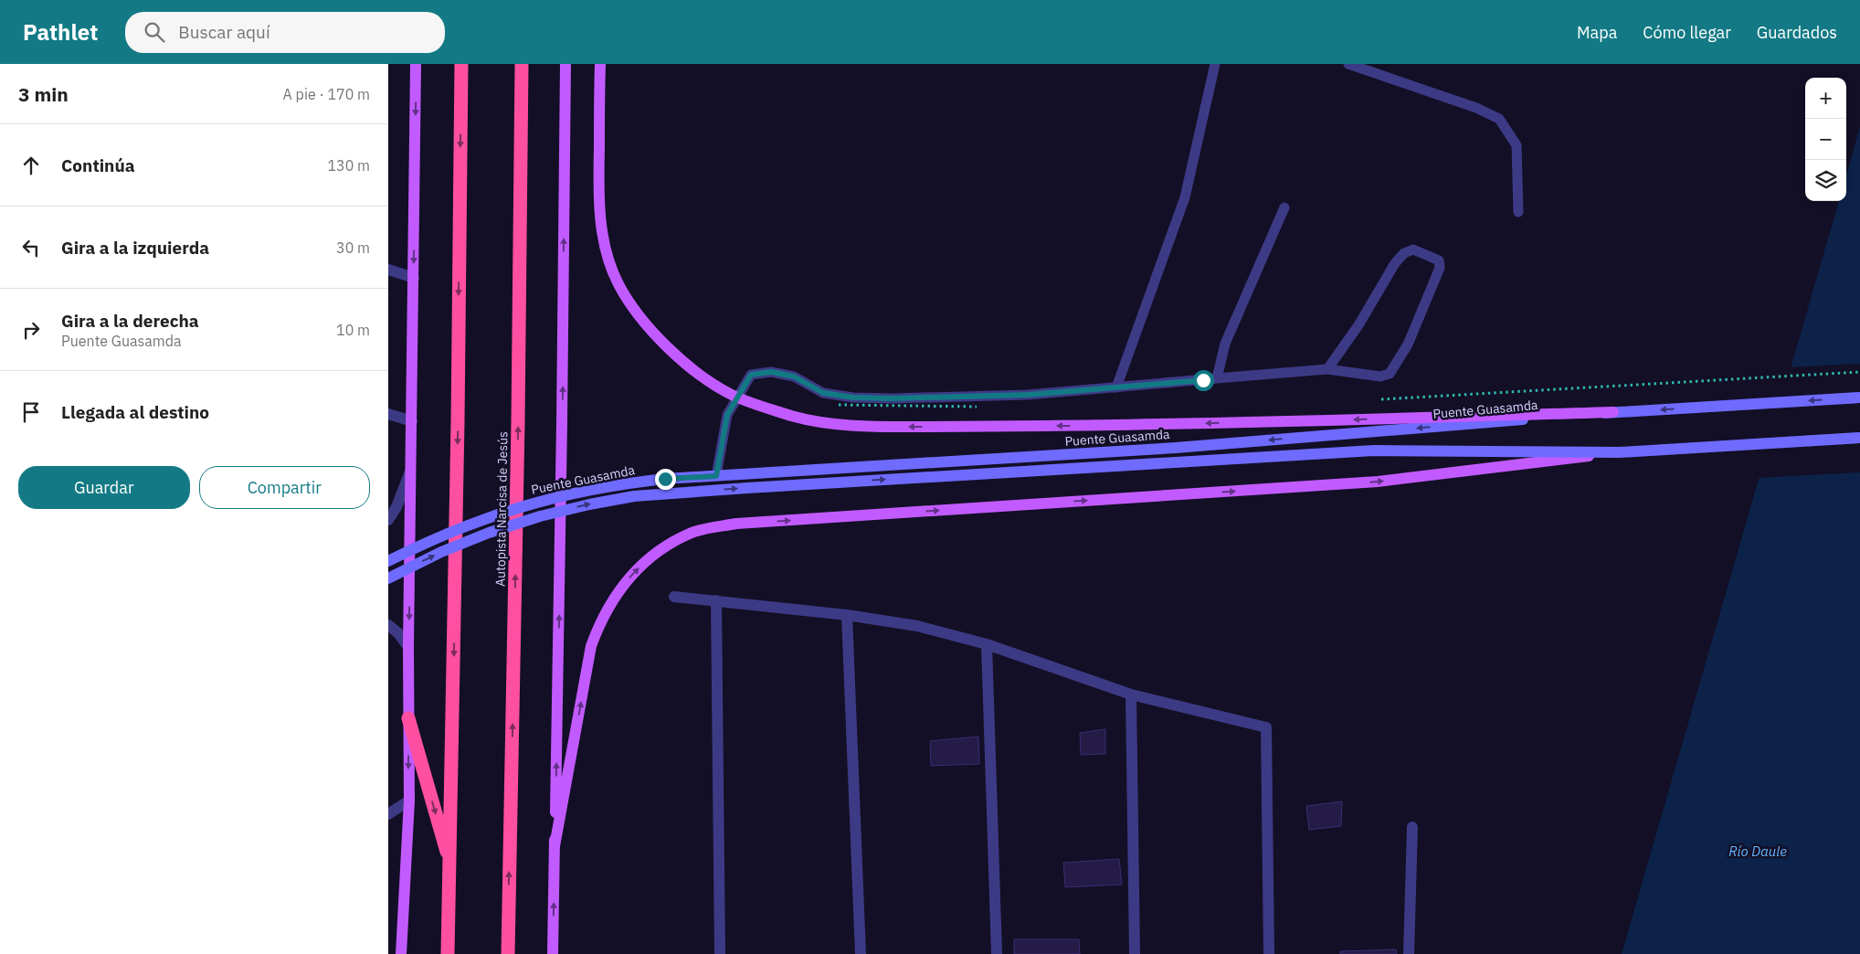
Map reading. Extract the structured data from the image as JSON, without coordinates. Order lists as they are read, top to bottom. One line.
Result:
{"streets":{"highway":["Autopista Narcisa de Jesús"],"main road":["Puente Guasamda"]},"water":["Río Daule"],"page":{"header":"Pathlet","search":"Buscar aquí","nav":["Mapa","Cómo llegar","Guardados"],"heading":["3 min","A pie · 170 m"],"map_buttons":["+","−"],"list":[["Continúa","130 m"],["Gira a la izquierda","30 m"],["Gira a la derecha","Puente Guasamda","10 m"],"Llegada al destino"],"buttons":["Guardar","Compartir"]}}
